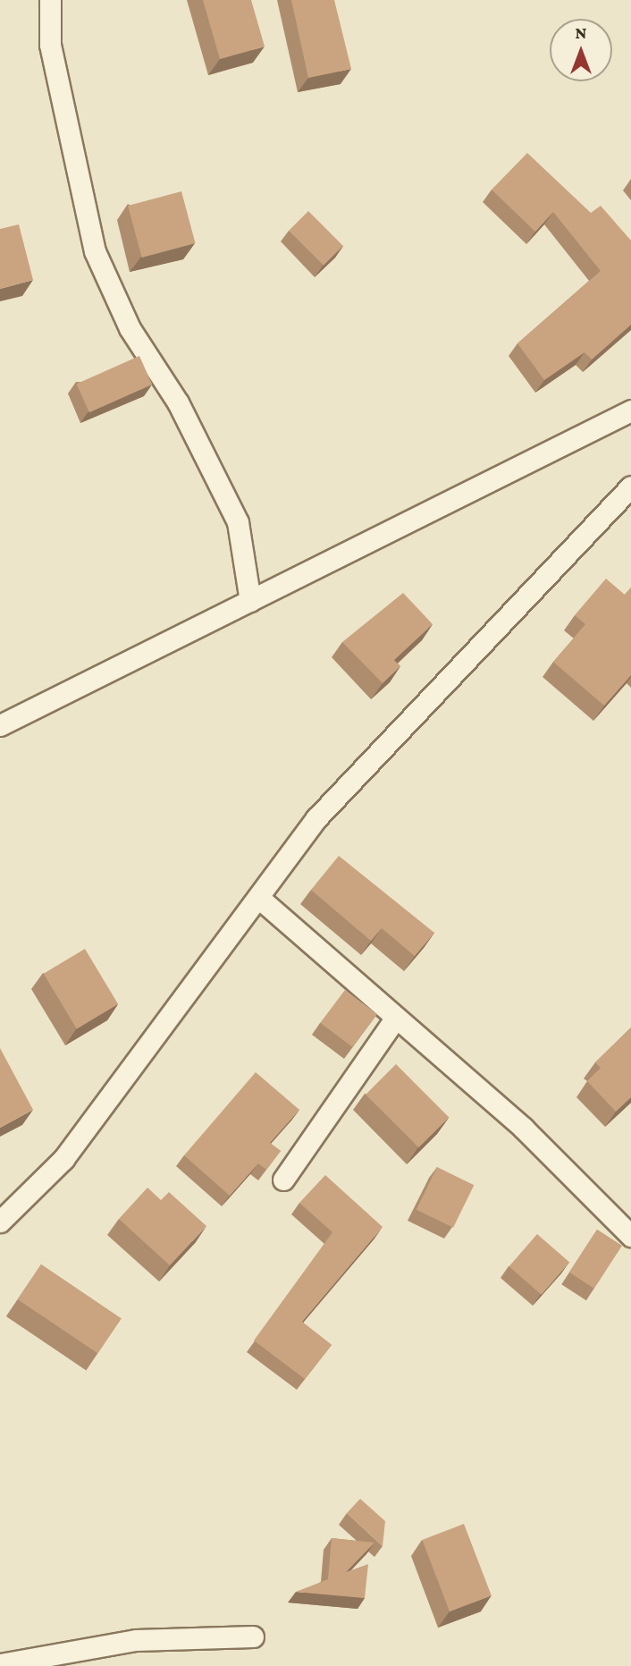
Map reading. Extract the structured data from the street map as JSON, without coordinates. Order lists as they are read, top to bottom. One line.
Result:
{"north":"top"}
